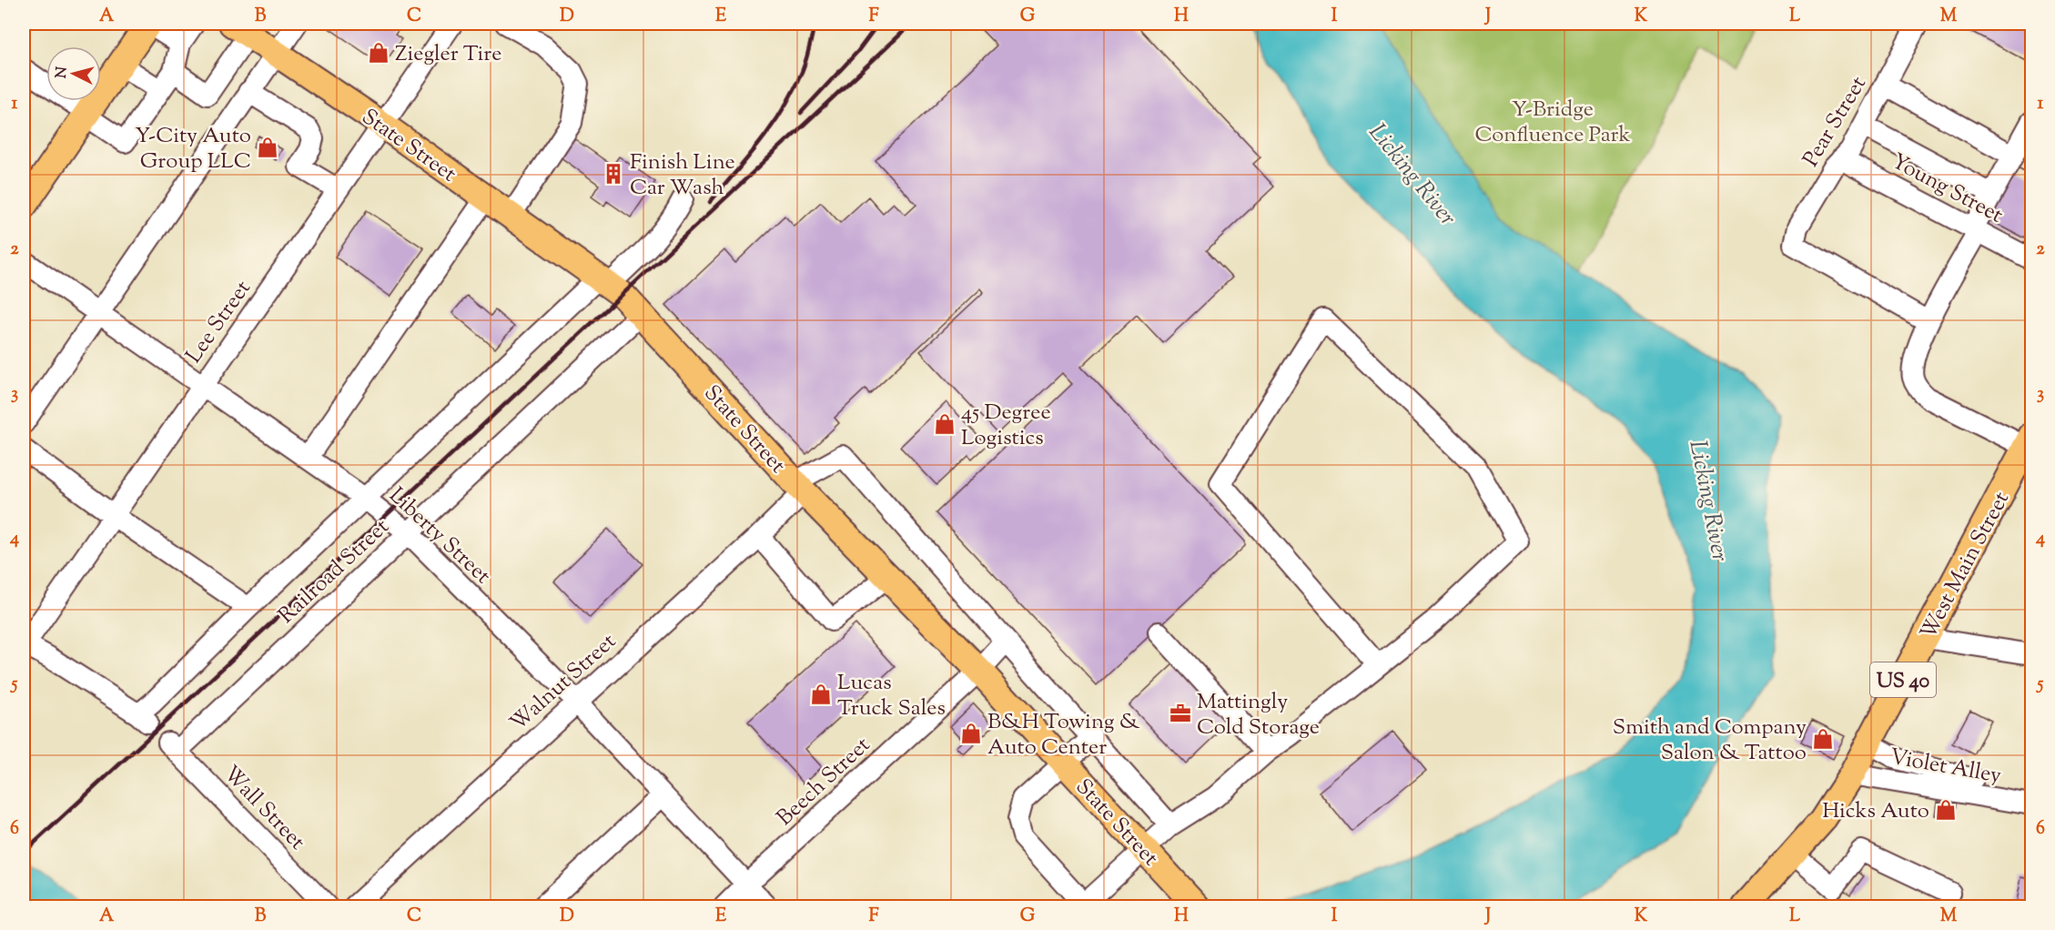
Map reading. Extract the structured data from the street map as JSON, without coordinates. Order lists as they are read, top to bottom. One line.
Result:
{"streets":{"main road":["State Street","West Main Street","US 40"],"street":["Pear Street","Young Street","Lee Street","Liberty Street","Railroad Street","Walnut Street","Violet Alley","Beech Street","Wall Street"]},"crossings":[["Pear Street","Young Street"],["State Street","Lee Street"],["State Street","Railroad Street"],["State Street","Walnut Street"],["State Street","Beech Street"],["Lee Street","Liberty Street"],["Lee Street","Railroad Street"],["Liberty Street","Railroad Street"],["Liberty Street","Walnut Street"],["Liberty Street","Beech Street"],["West Main Street","Violet Alley"],["Railroad Street","Wall Street"],["Walnut Street","Beech Street"]],"water":["Licking River"],"parks":["Y-Bridge Confluence Park"],"places":{"shop":["Ziegler Tire","Y-City Auto Group LLC","45 Degree Logistics","Lucas Truck Sales","B&H Towing & Auto Center","Smith and Company Salon & Tattoo","Hicks Auto"],"building":["Finish Line Car Wash"],"office":["Mattingly Cold Storage"]},"north":"left","grid":{"columns":["A","B","C","D","E","F","G","H","I","J","K","L","M"],"rows":["1","2","3","4","5","6"]}}
